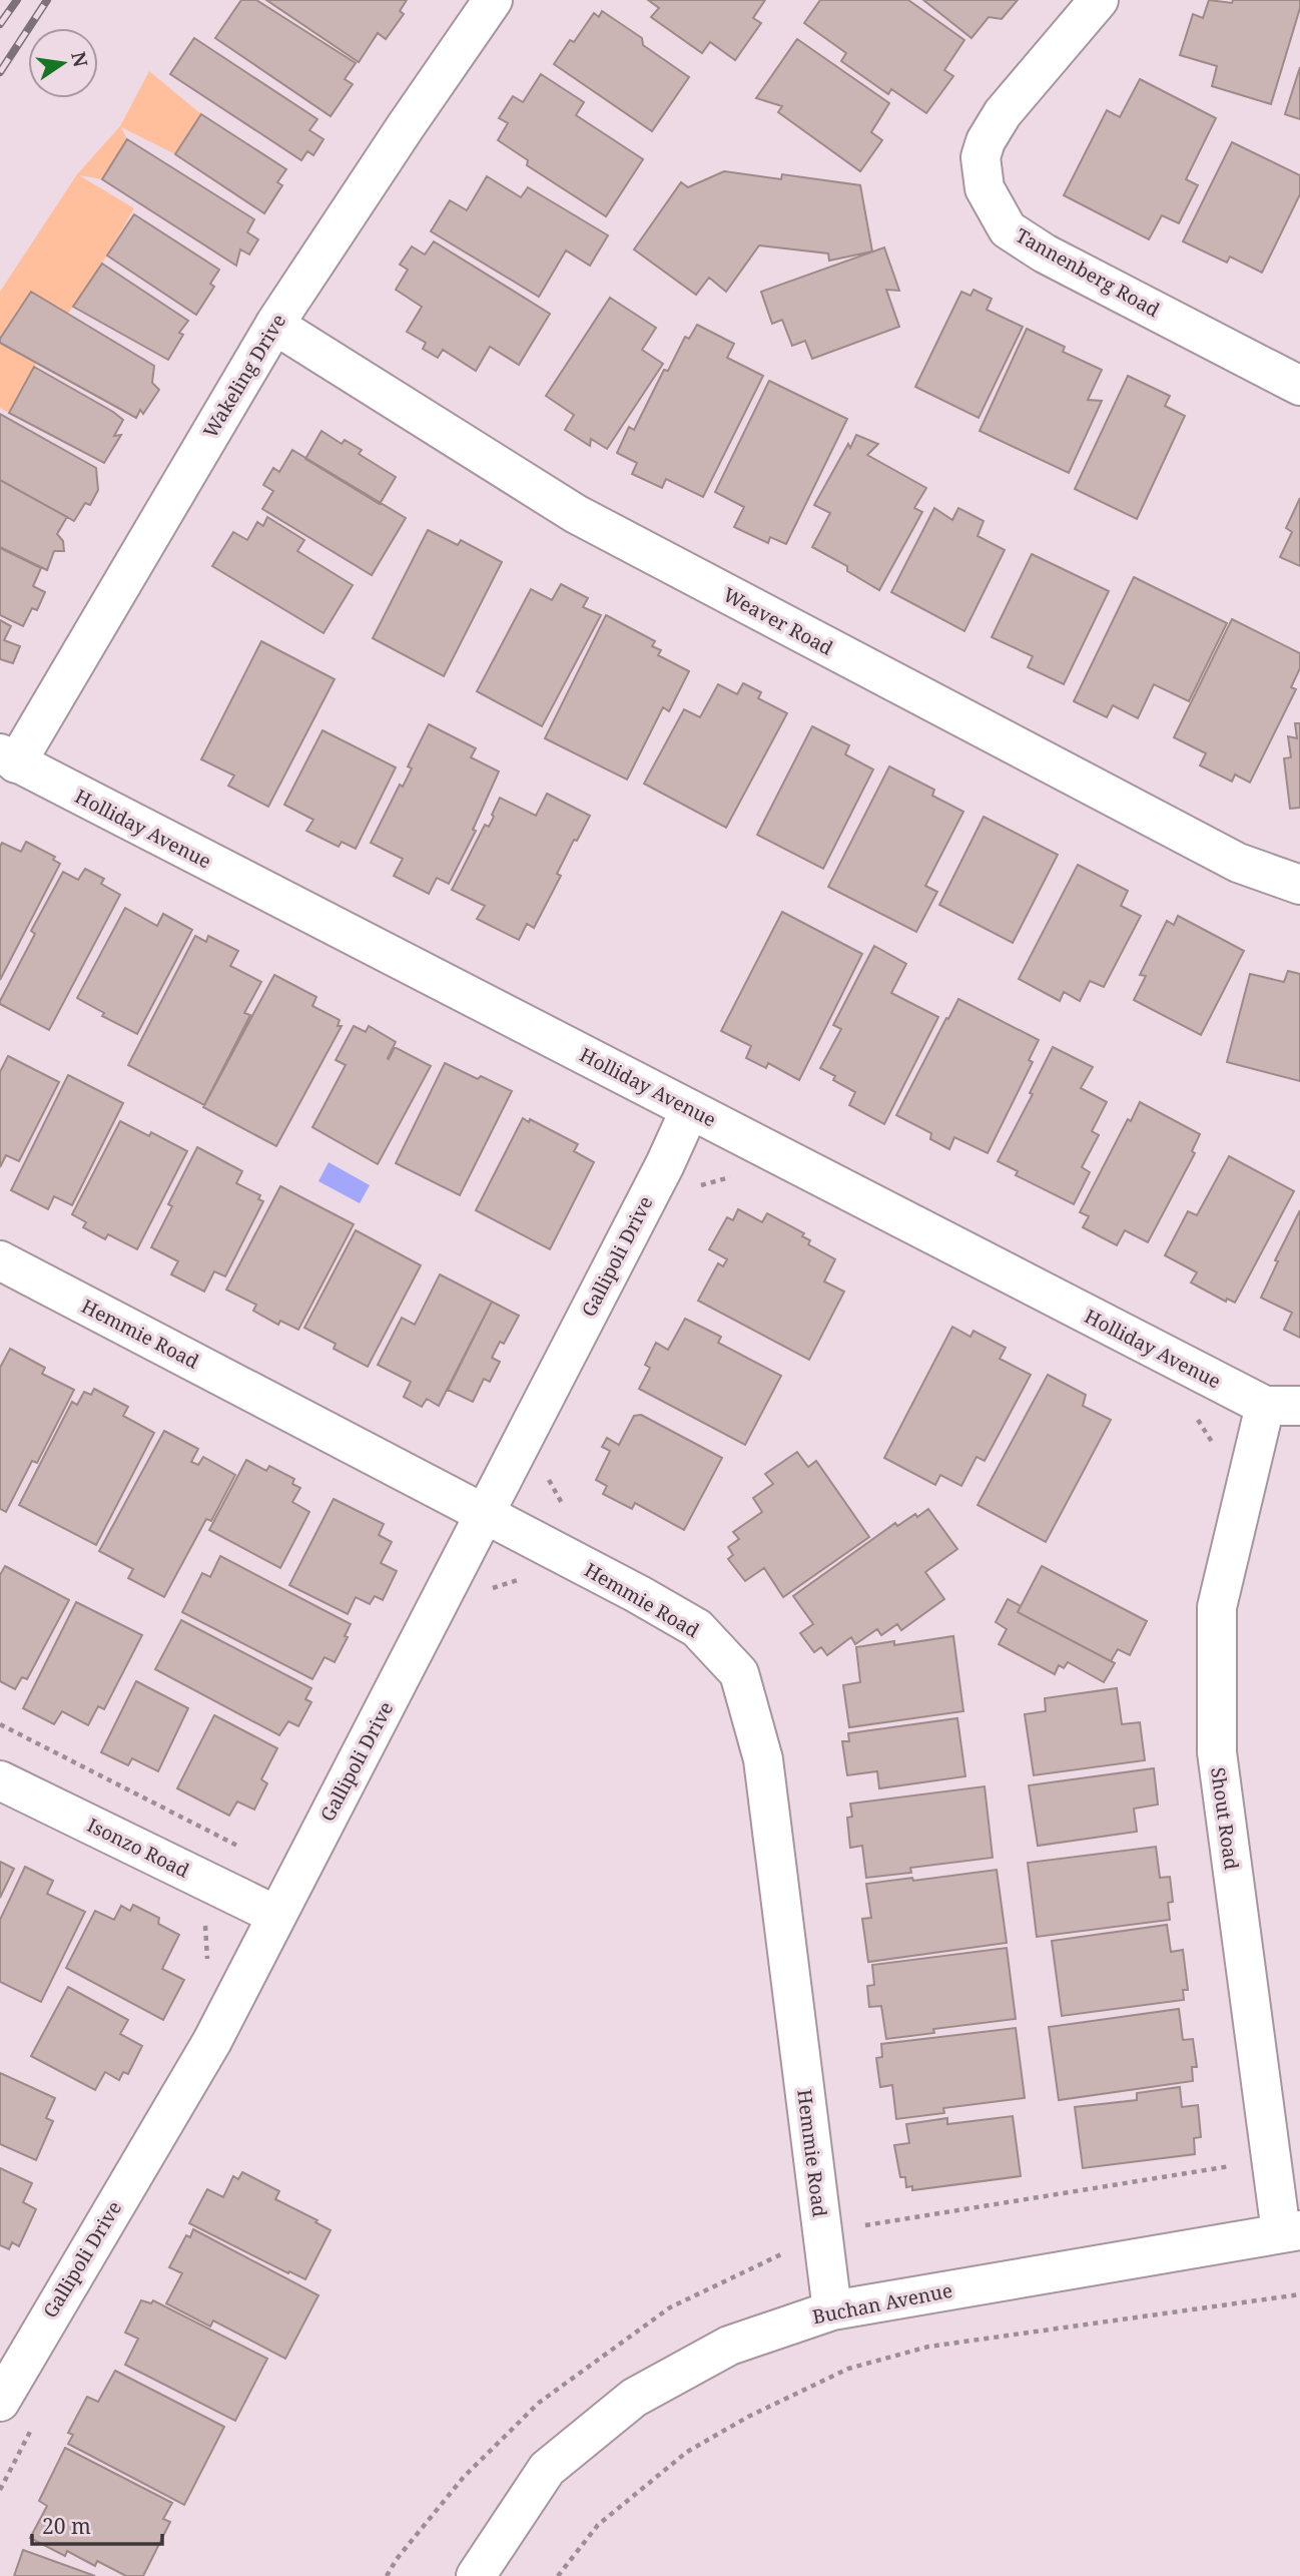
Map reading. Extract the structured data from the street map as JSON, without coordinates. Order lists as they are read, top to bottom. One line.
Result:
{"streets":{"street":["Tannenberg Road","Wakeling Drive","Weaver Road","Holliday Avenue","Gallipoli Drive","Hemmie Road","Shout Road","Isonzo Road","Buchan Avenue"]},"crossings":[["Wakeling Drive","Weaver Road"],["Wakeling Drive","Holliday Avenue"],["Holliday Avenue","Gallipoli Drive"],["Holliday Avenue","Shout Road"],["Gallipoli Drive","Hemmie Road"],["Gallipoli Drive","Isonzo Road"],["Hemmie Road","Buchan Avenue"],["Shout Road","Buchan Avenue"]],"scale_bar":"20 m","north":"right"}
